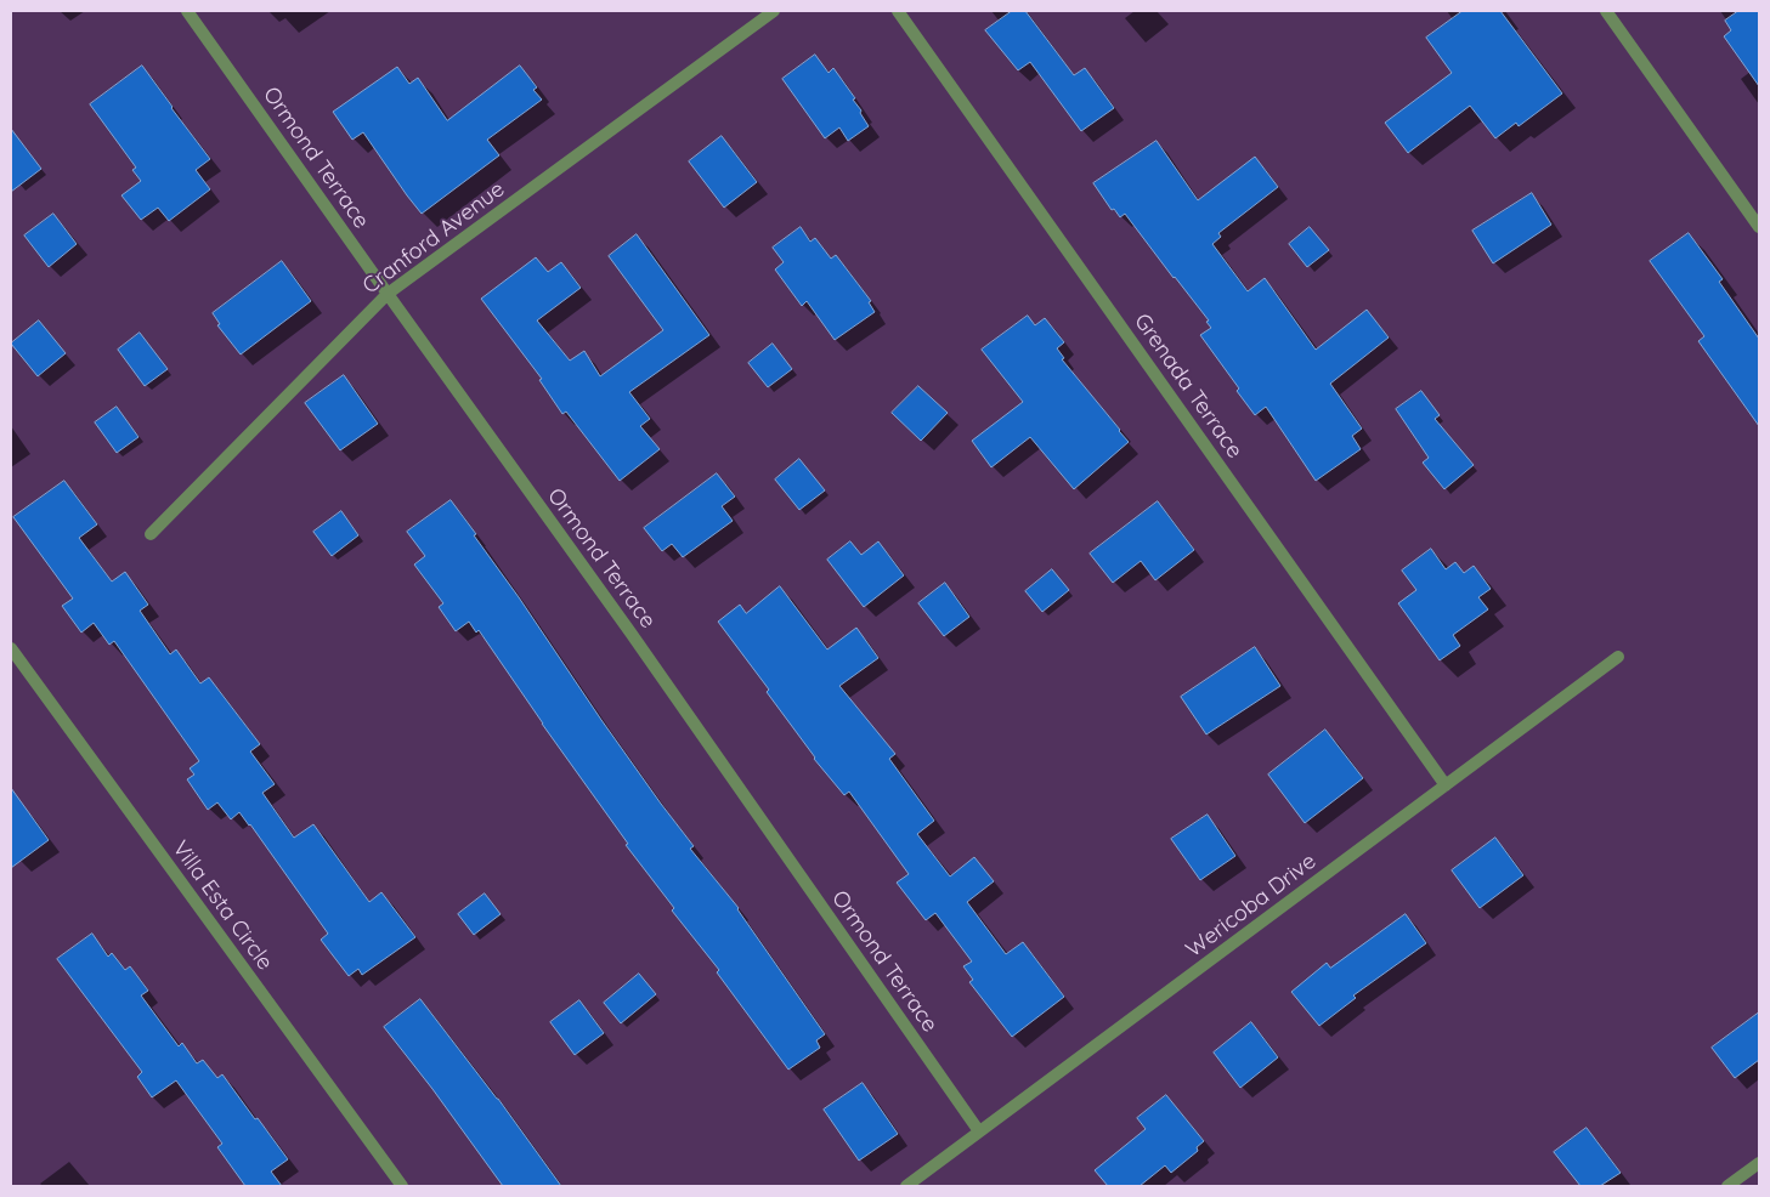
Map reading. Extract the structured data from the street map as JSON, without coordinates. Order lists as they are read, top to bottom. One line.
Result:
{"streets":{"street":["Ormond Terrace","Cranford Avenue","Grenada Terrace","Villa Esta Circle","Wericoba Drive"]},"crossings":[["Ormond Terrace","Cranford Avenue"],["Ormond Terrace","Wericoba Drive"],["Grenada Terrace","Wericoba Drive"]]}
